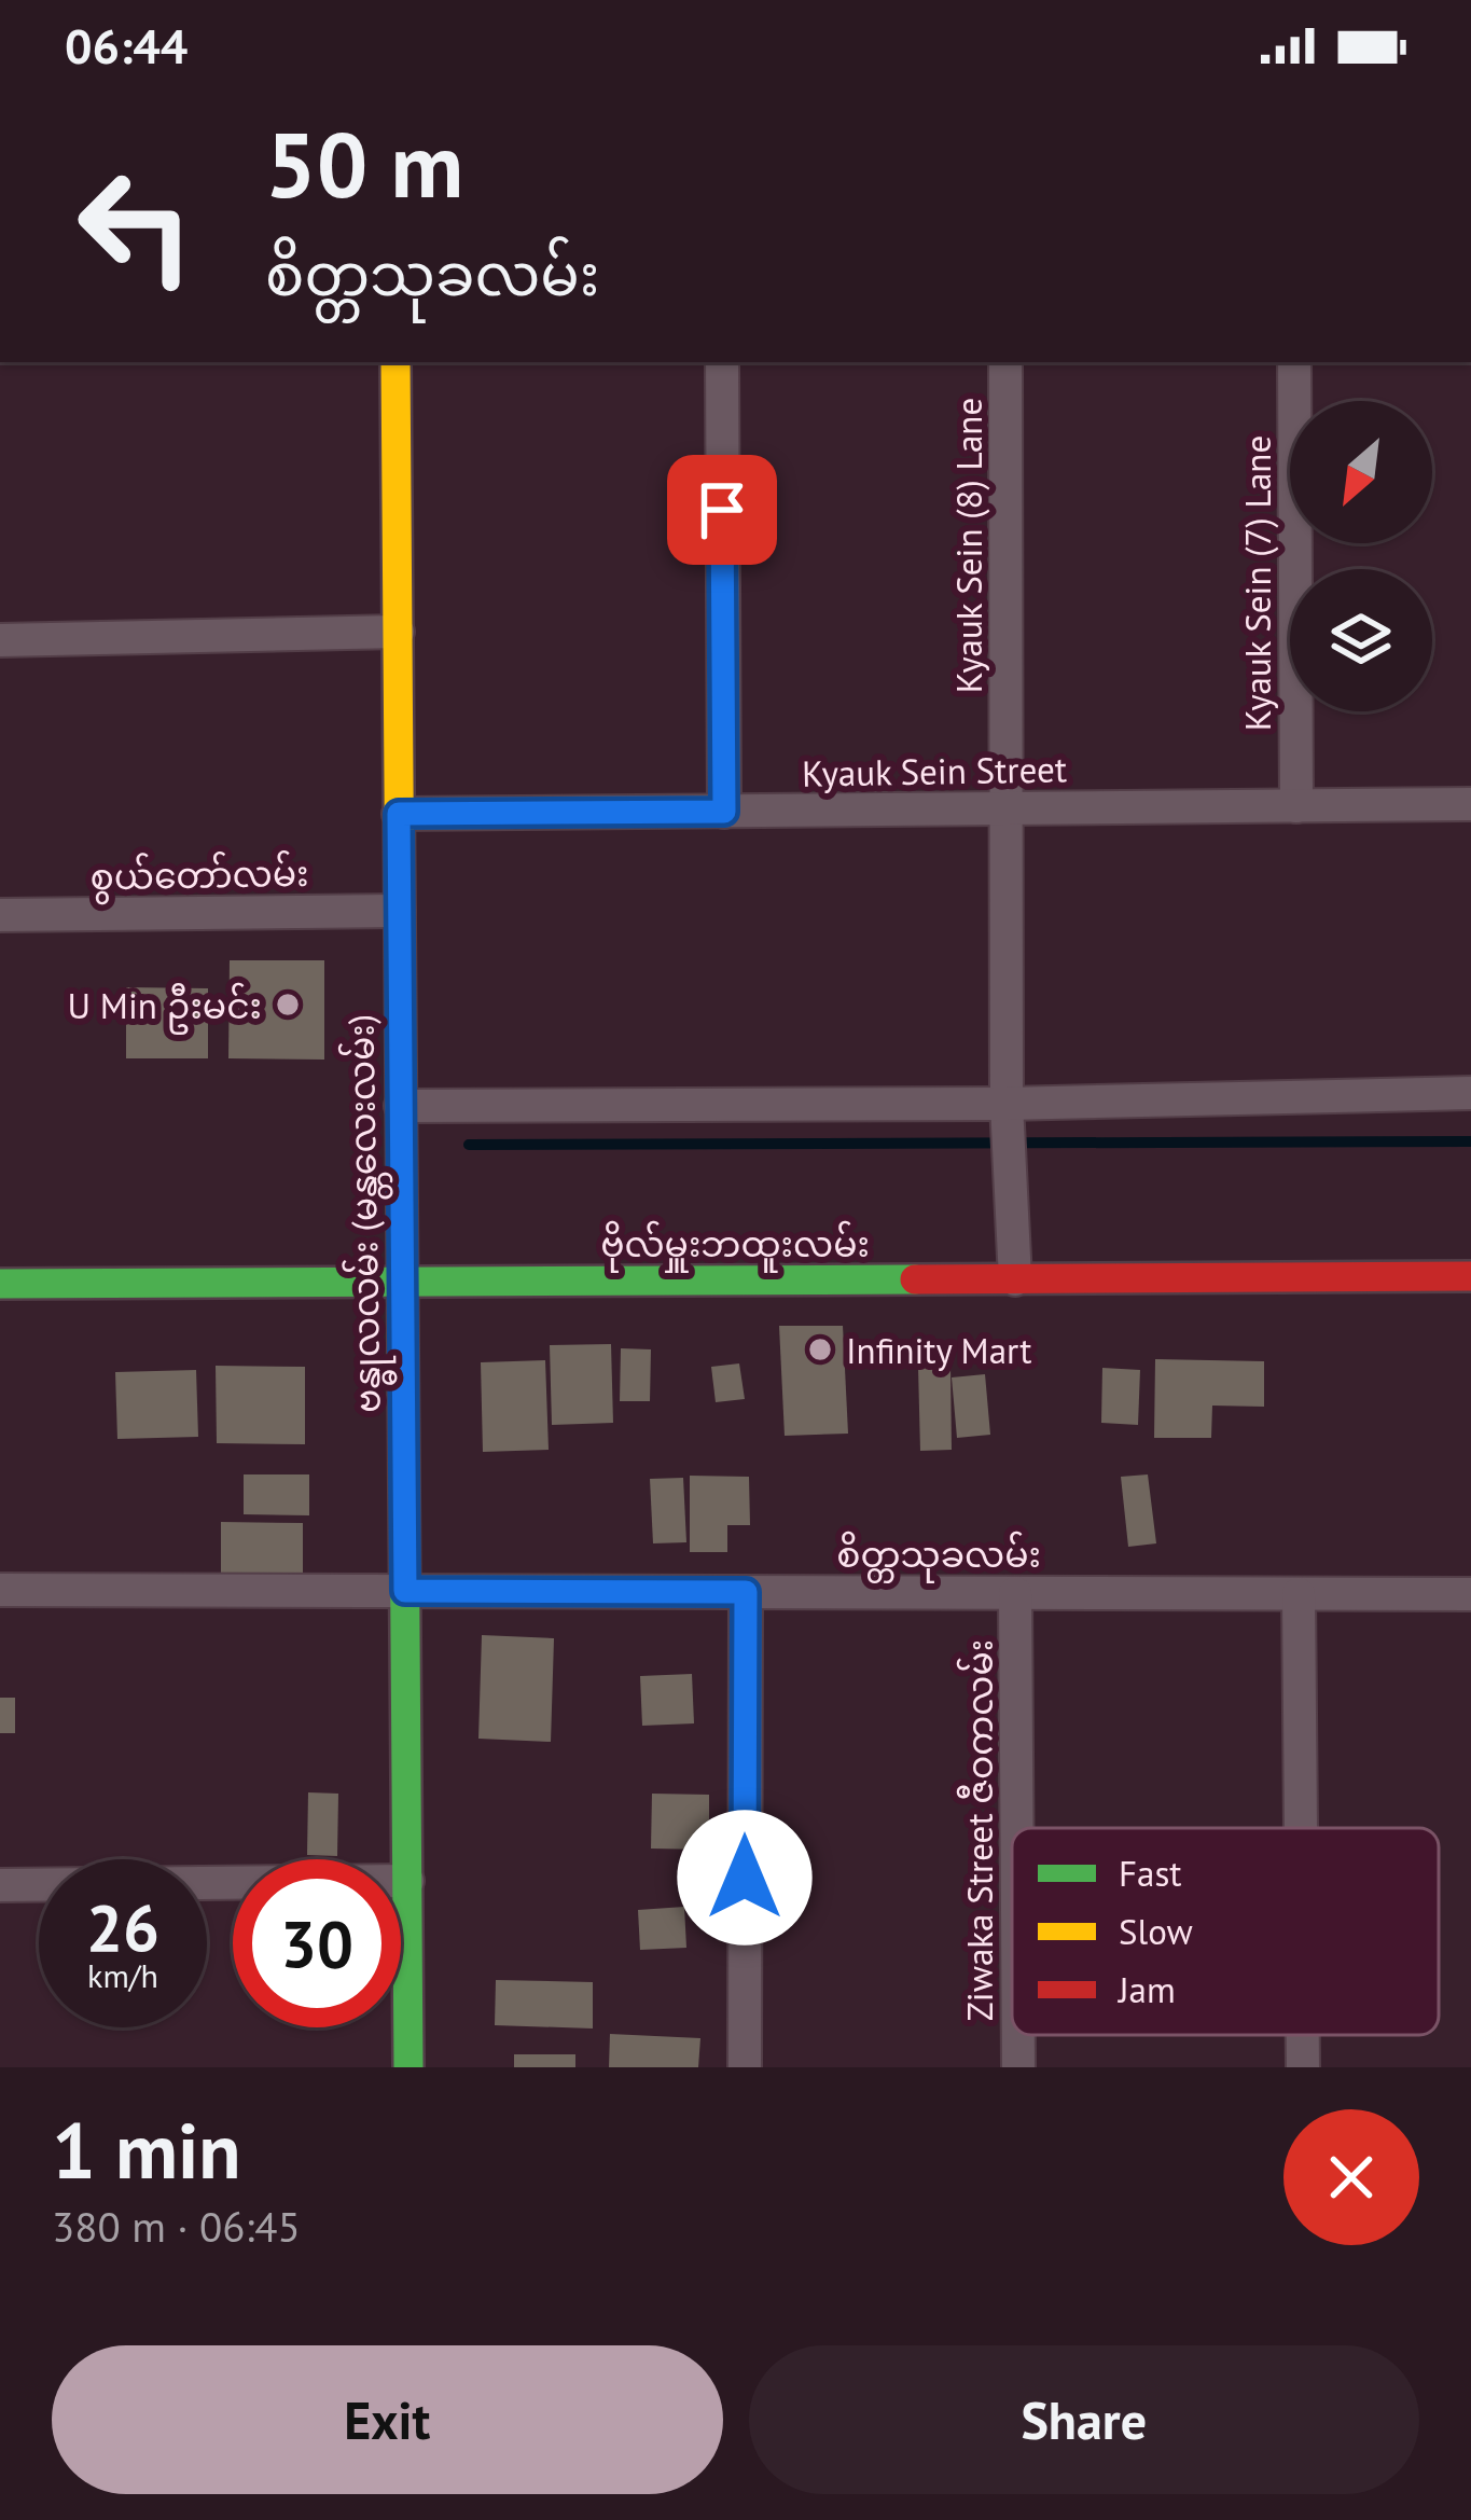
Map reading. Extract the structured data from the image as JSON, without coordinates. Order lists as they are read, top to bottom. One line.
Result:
{"streets":{"street":["Kyauk Sein (8) Lane","Kyauk Sein (7) Lane","Kyauk Sein Street","စွယ်တော်လမ်း","ဗန္ဓုလလမ်း (မန္တလေးလမ်း)","ဗိုလ်မှူးဘထူးလမ်း","စိတ္တသုခလမ်း","Ziwaka Street ဇီဝကလမ်း"]},"crossings":[["Kyauk Sein (8) Lane","Kyauk Sein Street"],["Kyauk Sein (8) Lane","ဗိုလ်မှူးဘထူးလမ်း"],["Kyauk Sein (7) Lane","Kyauk Sein Street"],["Kyauk Sein Street","ဗန္ဓုလလမ်း (မန္တလေးလမ်း)"],["စွယ်တော်လမ်း","ဗန္ဓုလလမ်း (မန္တလေးလမ်း)"],["ဗန္ဓုလလမ်း (မန္တလေးလမ်း)","ဗိုလ်မှူးဘထူးလမ်း"],["ဗန္ဓုလလမ်း (မန္တလေးလမ်း)","စိတ္တသုခလမ်း"],["စိတ္တသုခလမ်း","Ziwaka Street ဇီဝကလမ်း"]],"places":["U Min ဦးမင်း","Infinity Mart"],"legend":["Fast","Slow","Jam"],"north":"bottom left","page":{"status":"06:44","turn":["50 m","စိတ္တသုခလမ်း"],"speed":"26 km/h","limit":"30","heading":["1 min","380 m · 06:45"],"buttons":["Exit","Share"]}}
